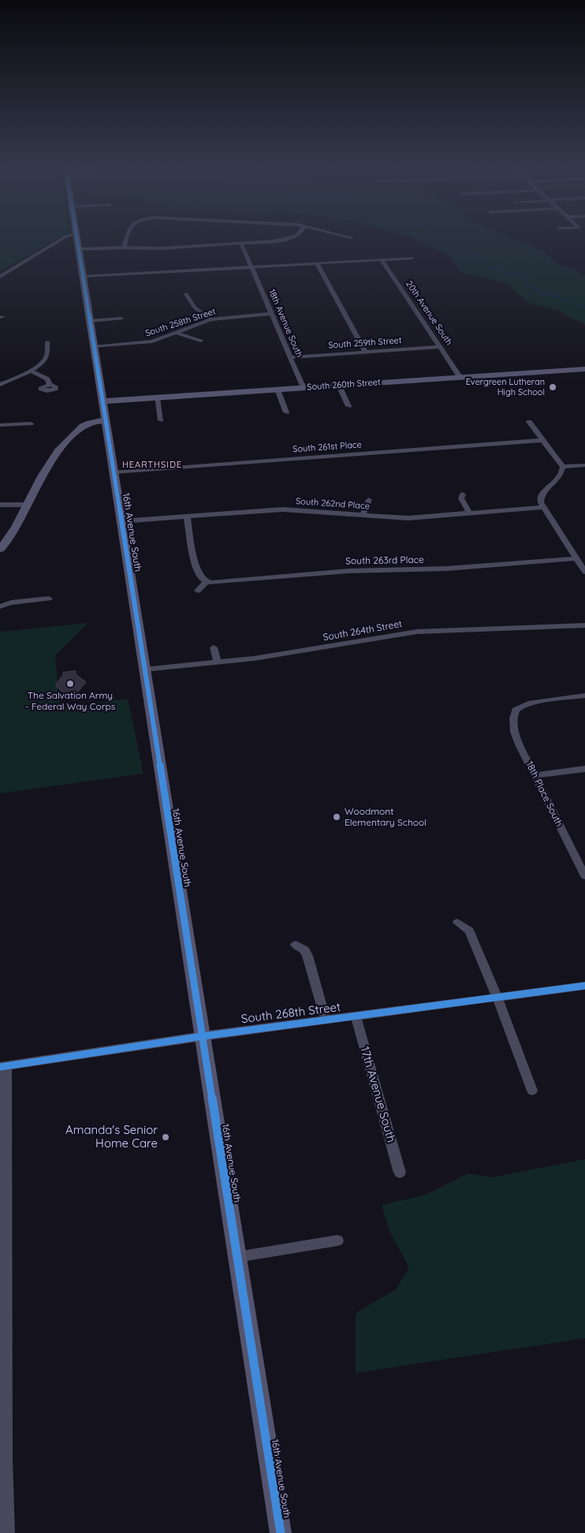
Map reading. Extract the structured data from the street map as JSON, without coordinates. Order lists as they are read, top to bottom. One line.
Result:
{"streets":{"main road":["South 260th Street","16th Avenue South"],"street":["20th Avenue South","South 258th Street","18th Avenue South","South 259th Street","South 261st Place","South 262nd Place","South 263rd Place","South 264th Street","18th Place South","South 268th Street","17th Avenue South"]},"crossings":[["20th Avenue South","South 259th Street"],["20th Avenue South","South 260th Street"],["South 258th Street","18th Avenue South"],["South 258th Street","16th Avenue South"],["18th Avenue South","South 259th Street"],["18th Avenue South","South 260th Street"],["South 260th Street","16th Avenue South"],["South 261st Place","16th Avenue South"],["South 262nd Place","16th Avenue South"],["16th Avenue South","South 264th Street"],["16th Avenue South","South 268th Street"],["South 268th Street","17th Avenue South"]],"districts":["HEARTHSIDE"],"places":["Evergreen Lutheran High School","The Salvation Army - Federal Way Corps","Woodmont Elementary School","Amanda's Senior Home Care"]}
